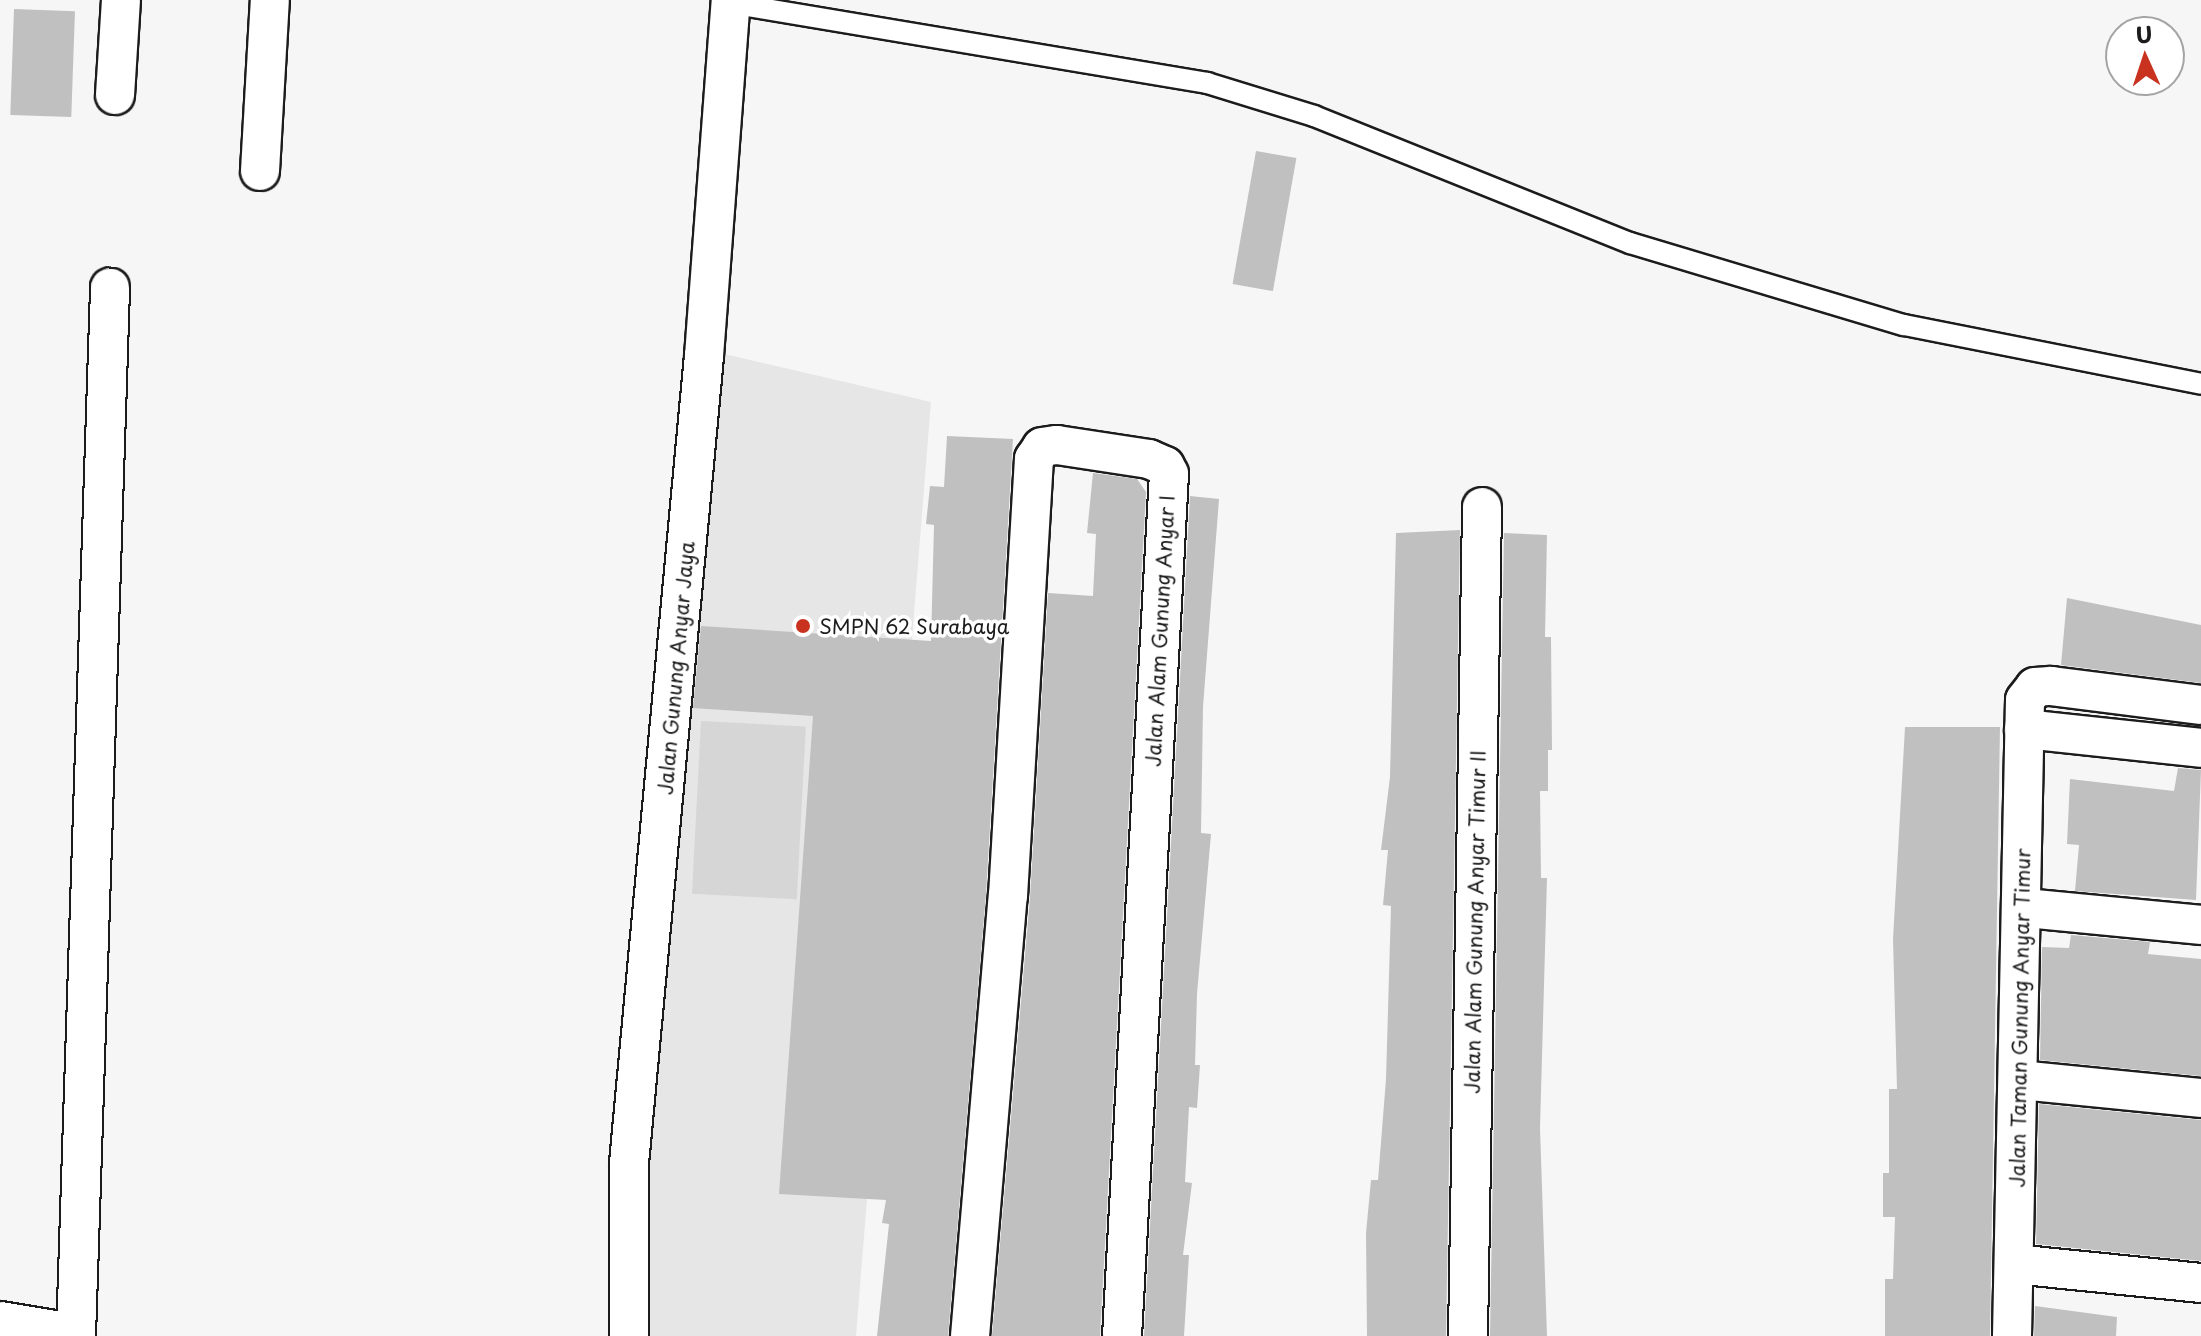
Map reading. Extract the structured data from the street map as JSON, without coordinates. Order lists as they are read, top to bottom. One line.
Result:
{"streets":{"street":["Jalan Alam Gunung Anyar I","Jalan Gunung Anyar Jaya","Jalan Alam Gunung Anyar Timur II","Jalan Taman Gunung Anyar Timur"]},"places":["SMPN 62 Surabaya"],"north":"top"}
